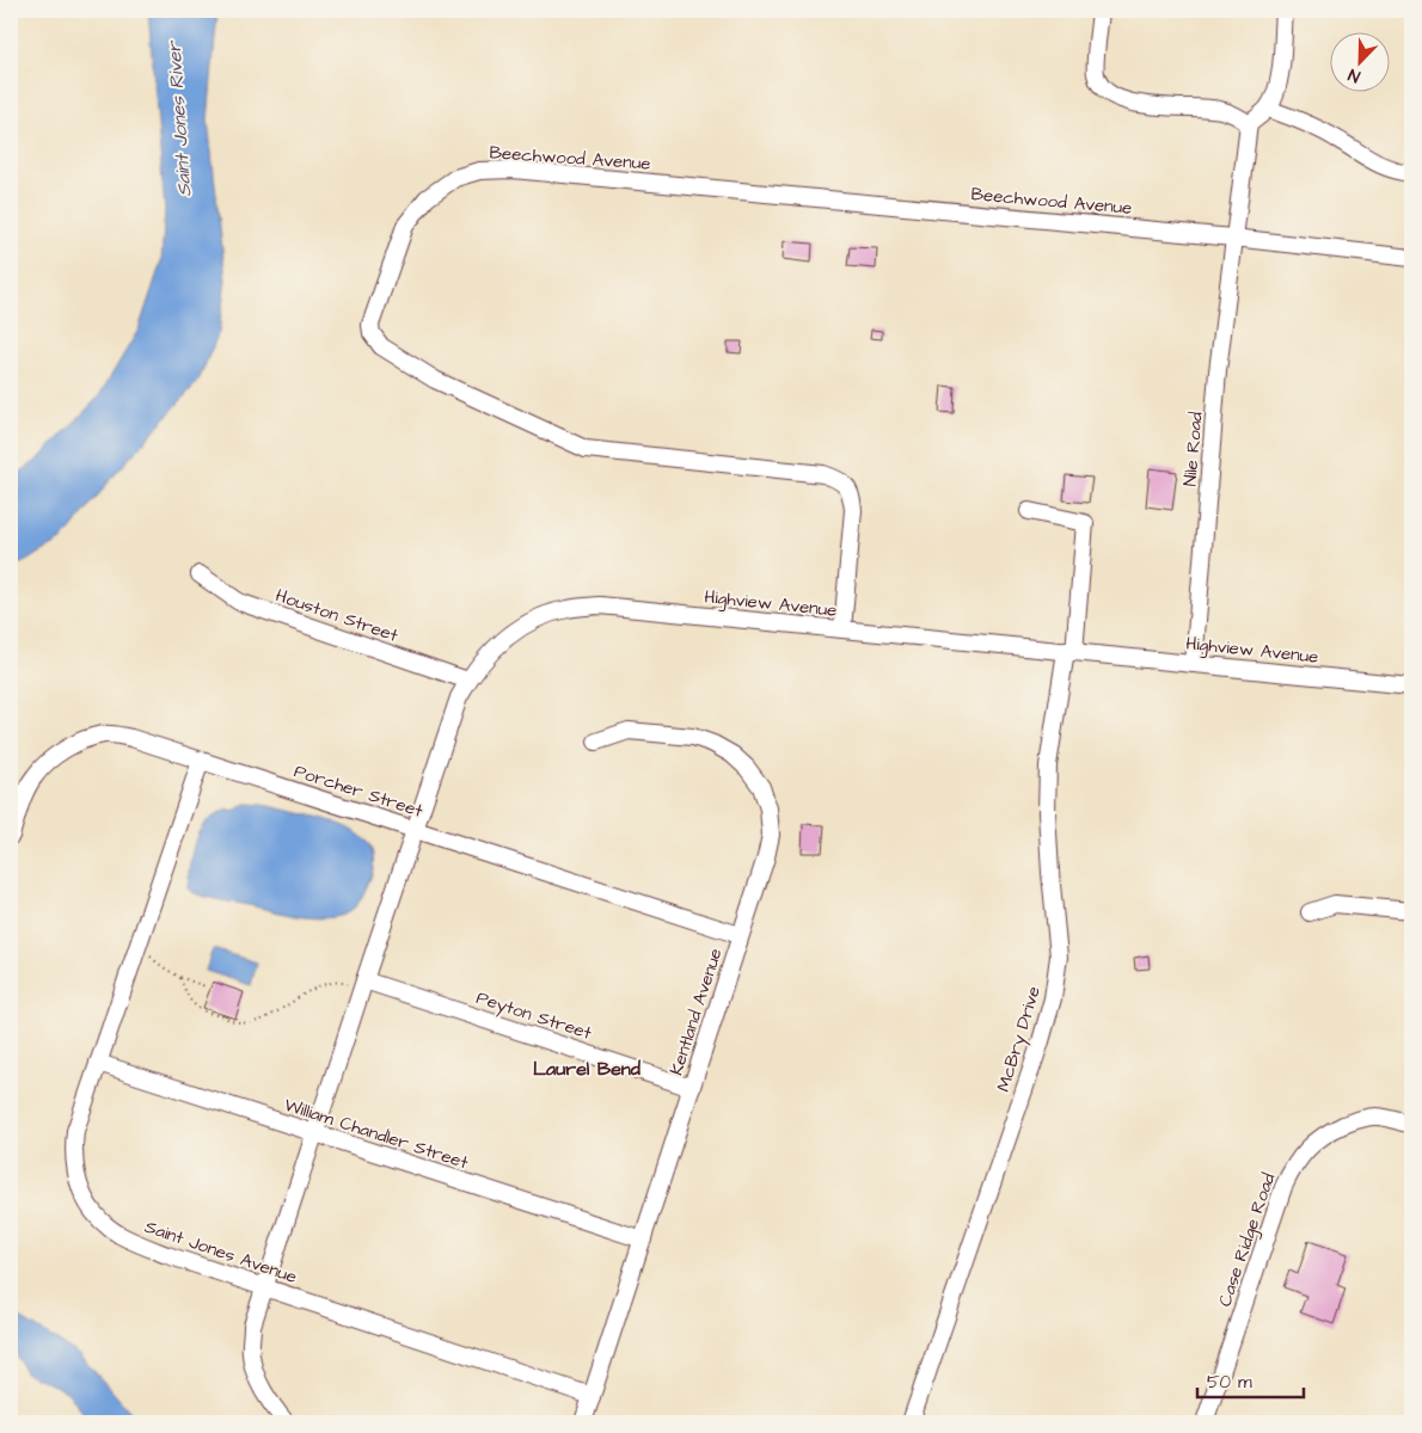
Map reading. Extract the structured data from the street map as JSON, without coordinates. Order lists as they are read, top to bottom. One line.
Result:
{"streets":{"street":["Beechwood Avenue","Nile Road","Highview Avenue","Houston Street","Porcher Street","Kentland Avenue","Peyton Street","McBry Drive","William Chandler Street","Case Ridge Road","Saint Jones Avenue"]},"crossings":[["Beechwood Avenue","Nile Road"],["Beechwood Avenue","Highview Avenue"],["Nile Road","Highview Avenue"],["Highview Avenue","Houston Street"],["Highview Avenue","Porcher Street"],["Highview Avenue","Peyton Street"],["Highview Avenue","McBry Drive"],["Porcher Street","Kentland Avenue"],["Porcher Street","Saint Jones Avenue"],["Kentland Avenue","Peyton Street"],["Kentland Avenue","William Chandler Street"],["Kentland Avenue","Saint Jones Avenue"],["William Chandler Street","Saint Jones Avenue"]],"districts":["Laurel Bend"],"water":["Saint Jones River"],"scale_bar":"50 m","north":"bottom left"}
